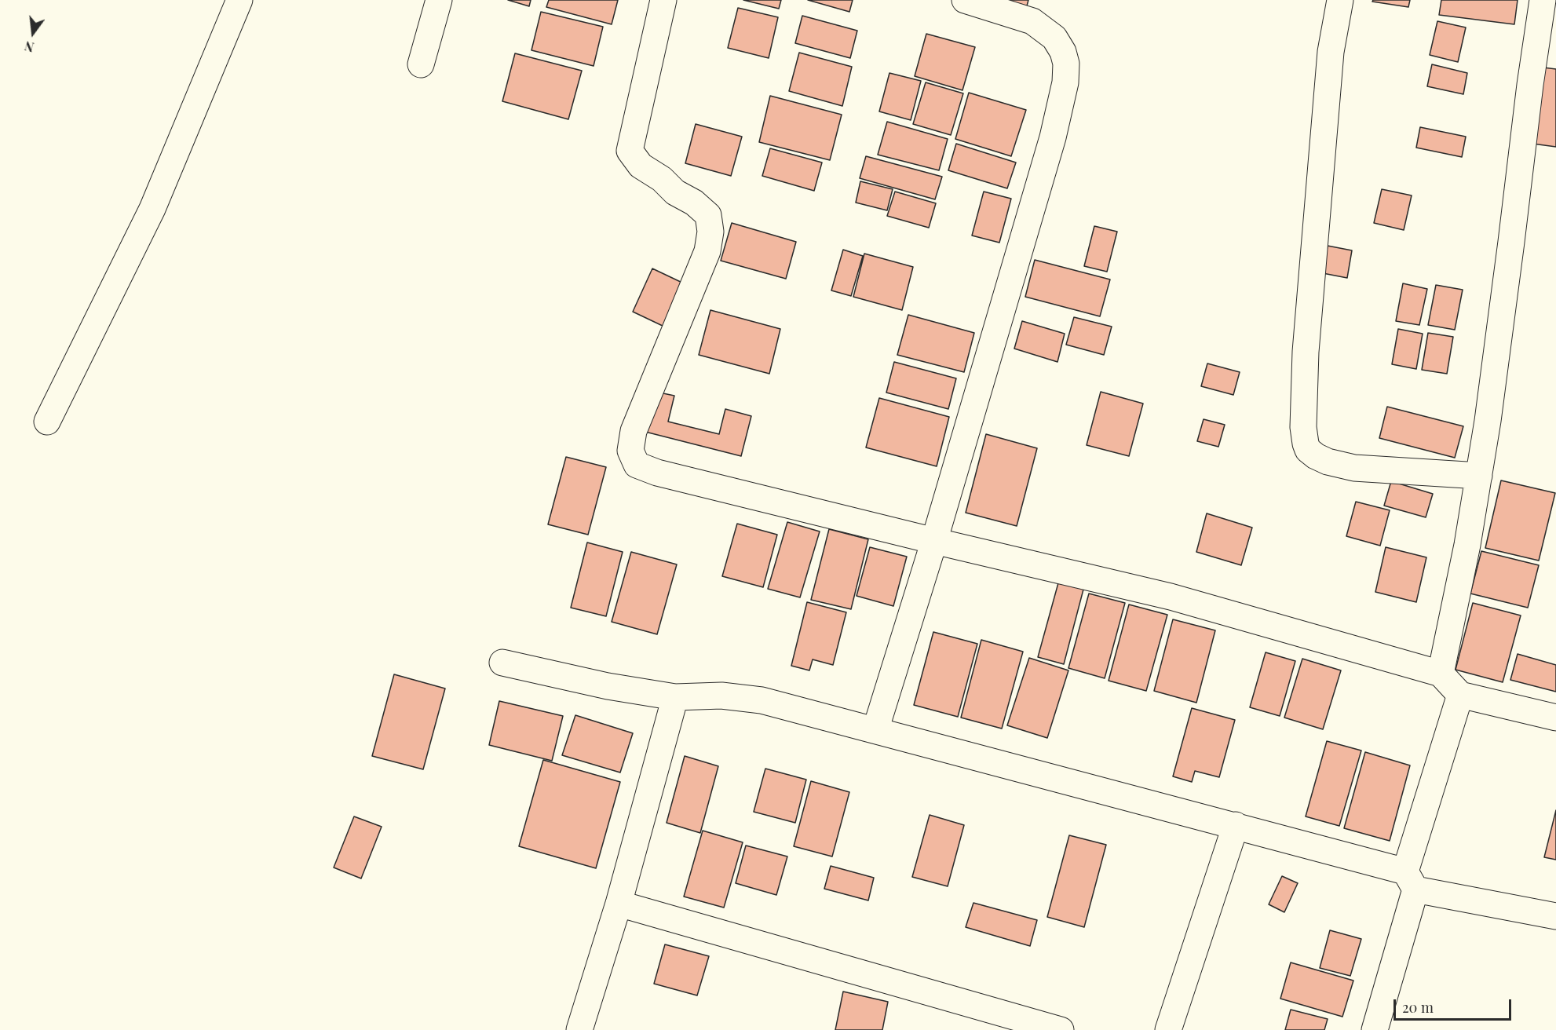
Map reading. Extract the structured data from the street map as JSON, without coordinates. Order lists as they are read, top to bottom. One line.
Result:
{"scale_bar":"20 m","north":"bottom"}
